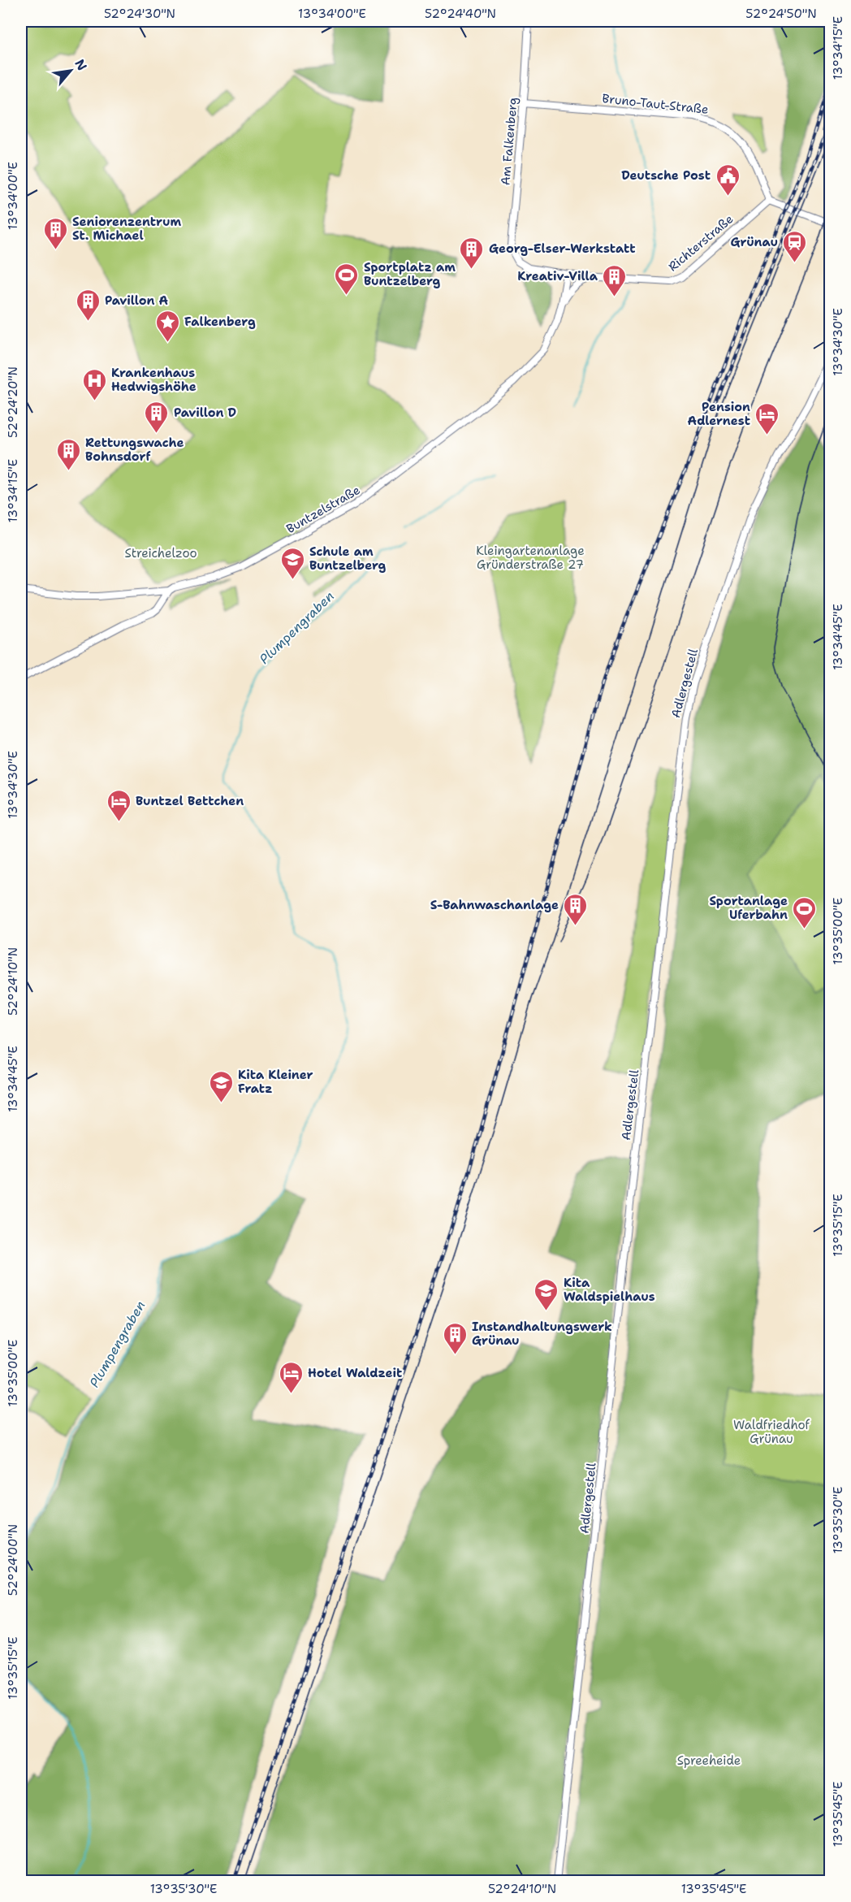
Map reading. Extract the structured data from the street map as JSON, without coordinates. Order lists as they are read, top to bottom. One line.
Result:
{"streets":{"main road":["Adlergestell"],"street":["Bruno-Taut-Straße","Am Falkenberg","Richterstraße","Buntzelstraße"]},"crossings":[["Bruno-Taut-Straße","Am Falkenberg"],["Bruno-Taut-Straße","Richterstraße"],["Am Falkenberg","Richterstraße"],["Richterstraße","Buntzelstraße"]],"water":["Plumpengraben"],"parks":["Kleingartenanlage Gründerstraße 27","Streichelzoo","Waldfriedhof Grünau","Spreeheide"],"places":{"public building":["Deutsche Post"],"building":["Seniorenzentrum St. Michael","Georg-Elser-Werkstatt","Kreativ-Villa","Pavillon A","Pavillon D","Rettungswache Bohnsdorf","S-Bahnwaschanlage","Instandhaltungswerk Grünau"],"station":["Grünau"],"sports":["Sportplatz am Buntzelberg","Sportanlage Uferbahn"],"place":["Falkenberg"],"hospital":["Krankenhaus Hedwigshöhe"],"hotel":["Pension Adlernest","Buntzel Bettchen","Hotel Waldzeit"],"school or university":["Schule am Buntzelberg","Kita Kleiner Fratz","Kita Waldspielhaus"]},"north":"top right","coordinates":["52°24'30\"N","13°34'00\"E","52°24'40\"N","52°24'50\"N","13°34'15\"E","13°34'30\"E","52°24'20\"N","13°34'45\"E","13°35'00\"E","52°24'10\"N","13°35'15\"E","13°35'30\"E","52°24'00\"N","13°35'45\"E"]}
